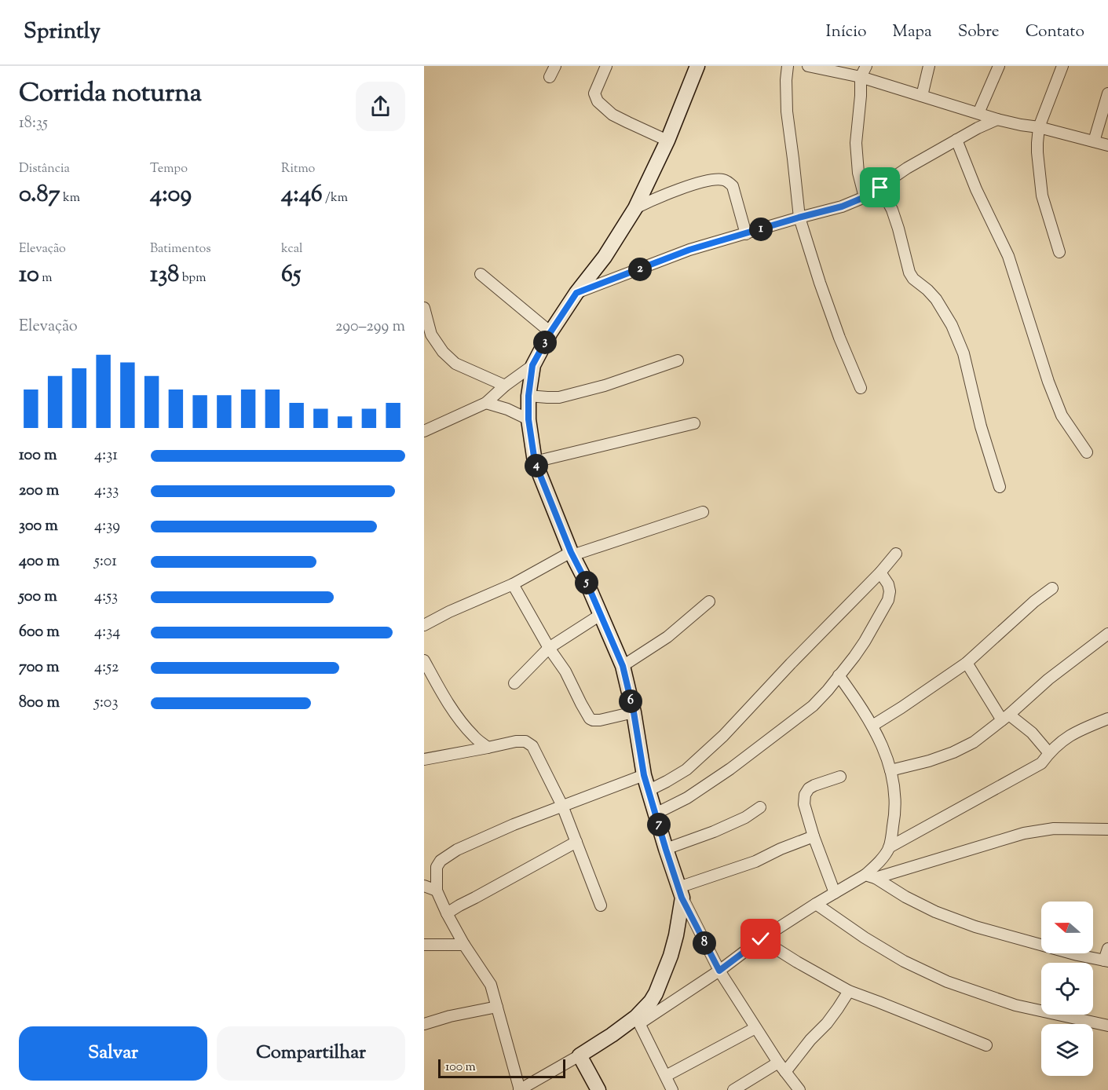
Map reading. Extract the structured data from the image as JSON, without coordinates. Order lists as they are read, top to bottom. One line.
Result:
{"scale_bar":"100 m","north":"left","page":{"header":"Sprintly","nav":["Início","Mapa","Sobre","Contato"],"heading":["Corrida noturna","18:35"],"stats":[["Distância","0.87 km"],["Tempo","4:09"],["Ritmo","4:46 /km"],["Elevação","10 m"],["Batimentos","138 bpm"],["kcal","65"]],"pins":["1","2","3","4","5","6","7","8"],"chart":["Elevação","290–299 m"],"list":[{"name":"100 m","note":"4:31"},{"name":"200 m","note":"4:33"},{"name":"300 m","note":"4:39"},{"name":"400 m","note":"5:01"},{"name":"500 m","note":"4:53"},{"name":"600 m","note":"4:34"},{"name":"700 m","note":"4:52"},{"name":"800 m","note":"5:03"}],"buttons":["Salvar","Compartilhar"],"scale":"100 m"}}
